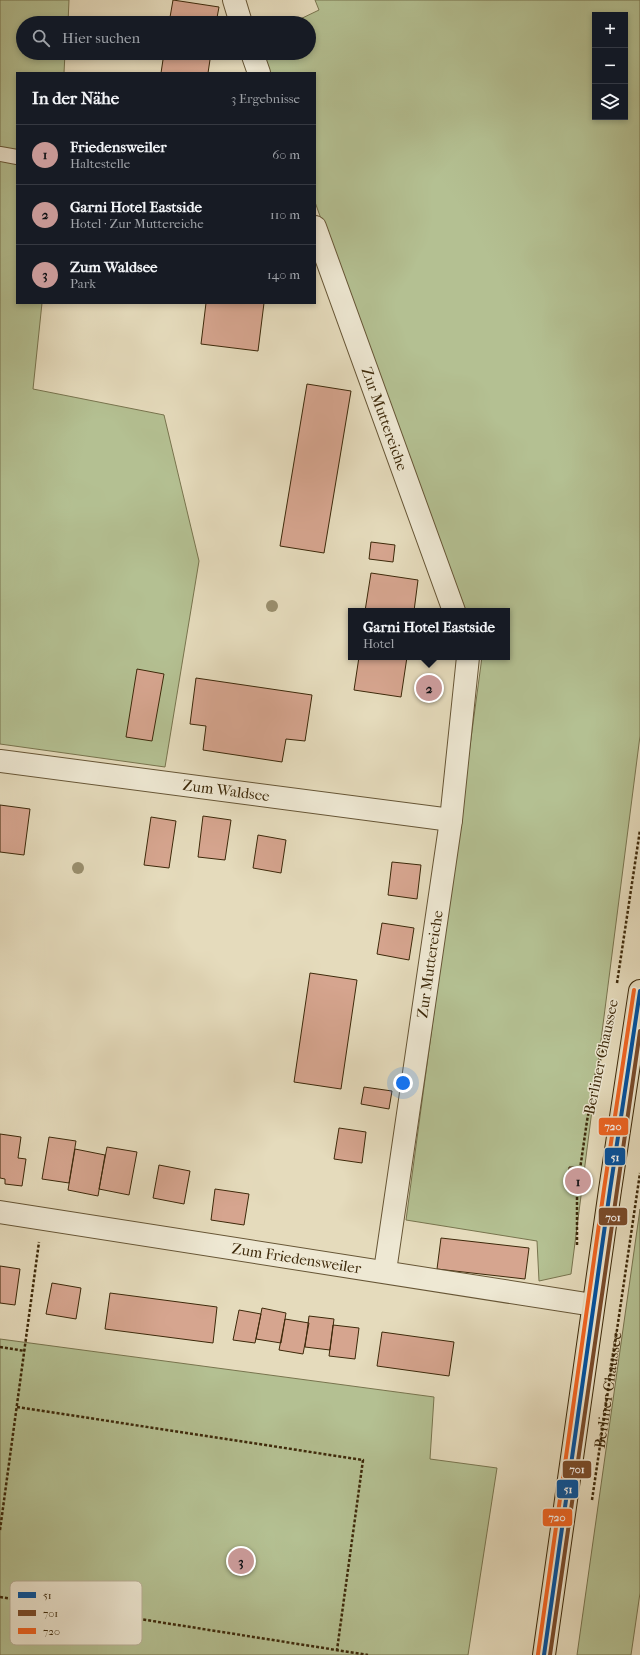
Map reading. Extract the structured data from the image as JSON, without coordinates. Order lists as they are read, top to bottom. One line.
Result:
{"streets":{"main road":["Berliner Chaussee"],"street":["Zur Muttereiche","Zum Waldsee","Zum Friedensweiler"]},"crossings":[["Zur Muttereiche","Zum Waldsee"],["Zur Muttereiche","Zum Friedensweiler"],["Berliner Chaussee","Zum Friedensweiler"]],"lines":["transit line 720","transit line 51","transit line 701"],"legend":["51","701","720"],"page":{"map_buttons":["+","−"],"search":"Hier suchen","heading":["In der Nähe","3 Ergebnisse"],"list":[{"mark":"1","name":"Friedensweiler","note":"Haltestelle","value":"60 m"},{"mark":"2","name":"Garni Hotel Eastside","note":"Hotel · Zur Muttereiche","value":"110 m"},{"mark":"3","name":"Zum Waldsee","note":"Park","value":"140 m"}],"popup":["Garni Hotel Eastside","Hotel"],"pins":["2","1","3"]}}
